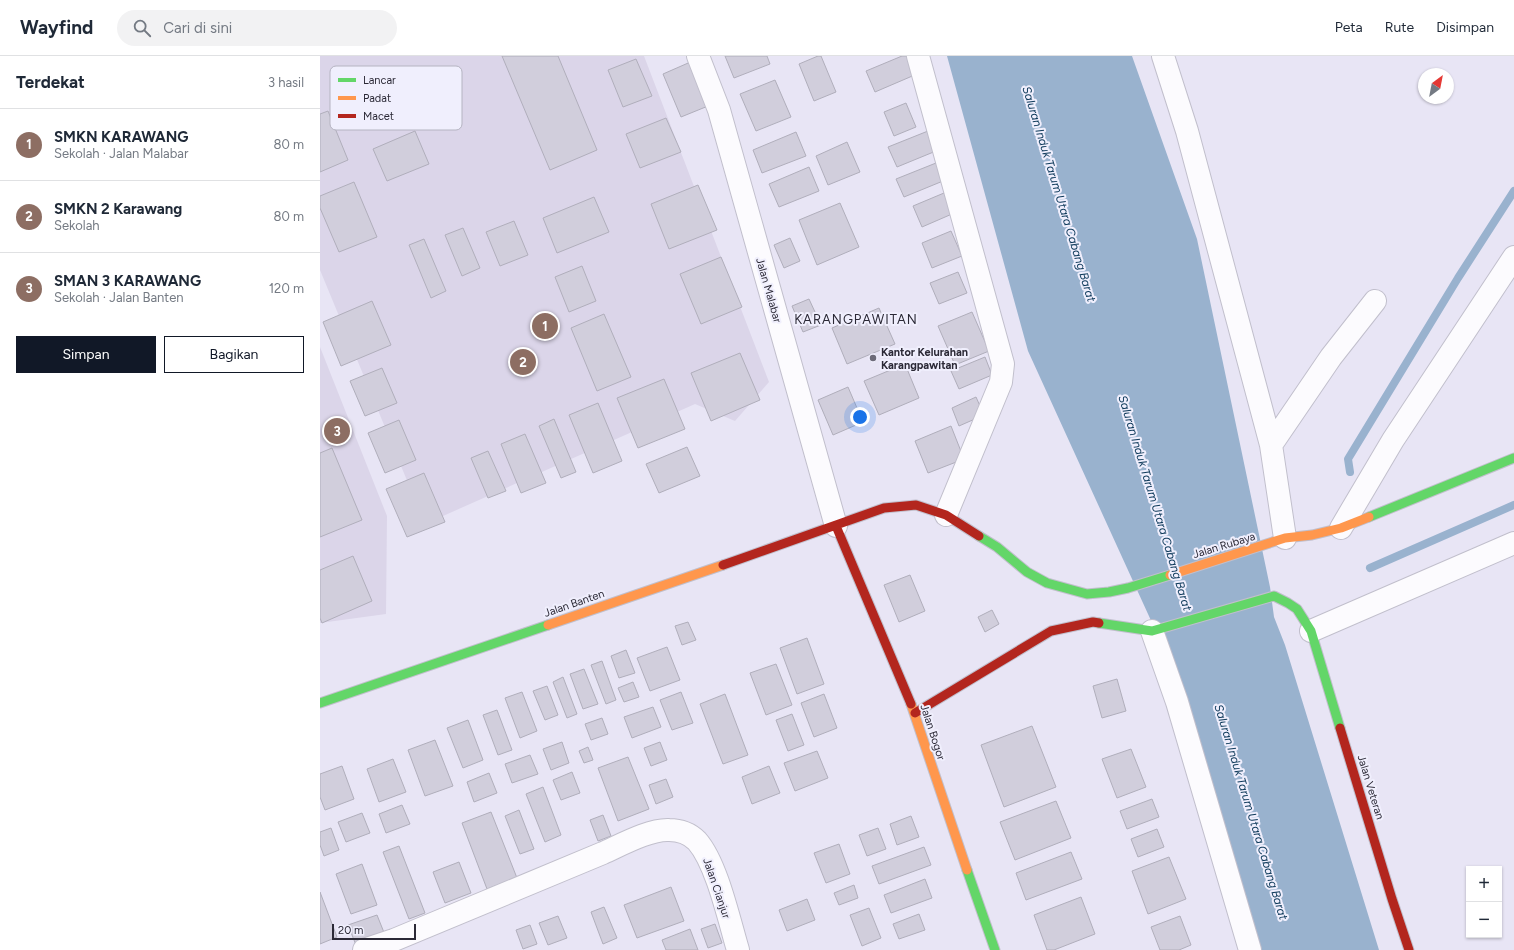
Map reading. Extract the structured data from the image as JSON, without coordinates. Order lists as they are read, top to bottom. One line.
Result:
{"streets":{"street":["Jalan Malabar","Jalan Rubaya","Jalan Banten","Jalan Bogor","Jalan Veteran","Jalan Cianjur"]},"crossings":[["Jalan Malabar","Jalan Rubaya"],["Jalan Malabar","Jalan Banten"],["Jalan Malabar","Jalan Bogor"],["Jalan Rubaya","Jalan Banten"],["Jalan Rubaya","Jalan Bogor"],["Jalan Banten","Jalan Bogor"]],"districts":["KARANGPAWITAN"],"water":["Saluran Induk Tarum Utara Cabang Barat"],"places":["Kantor Kelurahan Karangpawitan"],"legend":["Lancar","Padat","Macet"],"scale_bar":"20 m","north":"top right","page":{"header":"Wayfind","search":"Cari di sini","nav":["Peta","Rute","Disimpan"],"heading":["Terdekat","3 hasil"],"list":[{"mark":"1","name":"SMKN KARAWANG","note":"Sekolah · Jalan Malabar","value":"80 m"},{"mark":"2","name":"SMKN 2 Karawang","note":"Sekolah","value":"80 m"},{"mark":"3","name":"SMAN 3 KARAWANG","note":"Sekolah · Jalan Banten","value":"120 m"}],"pins":["1","2","3"],"buttons":["Simpan","Bagikan"],"map_buttons":["+","−"],"scale":"20 m"}}
